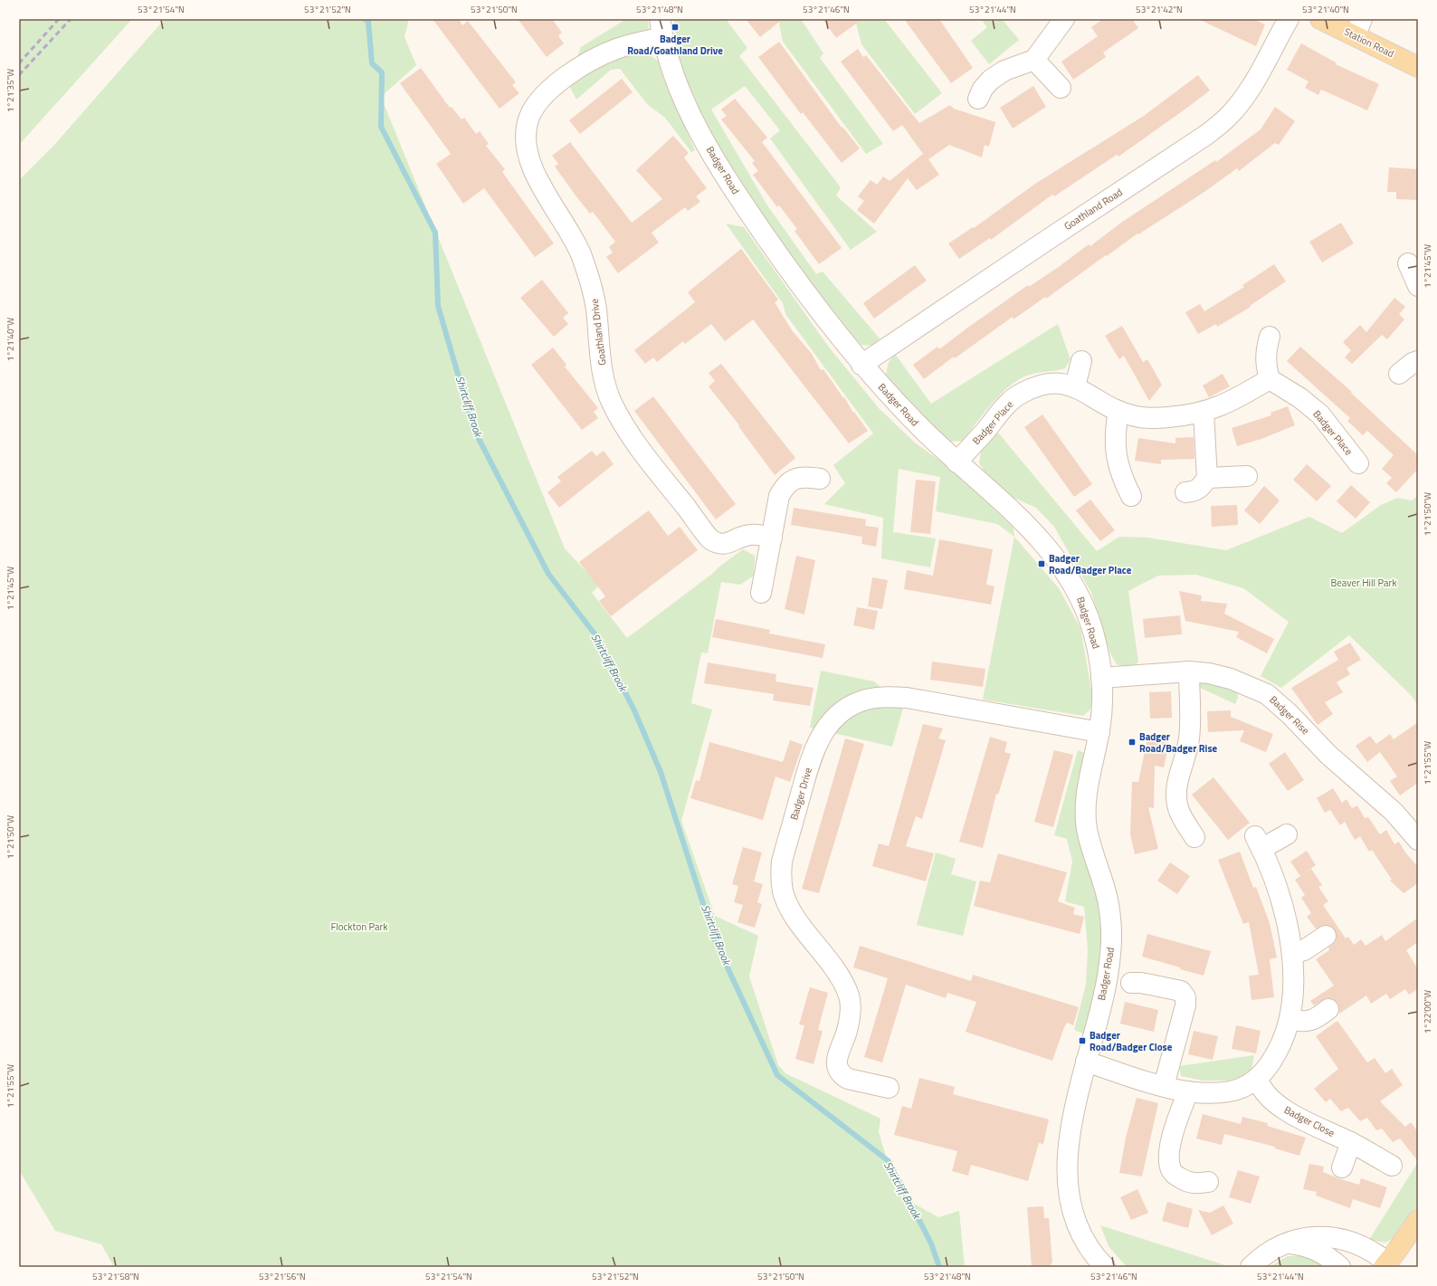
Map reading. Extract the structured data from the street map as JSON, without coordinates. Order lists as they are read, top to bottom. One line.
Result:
{"streets":{"main road":["Station Road"],"street":["Badger Road","Goathland Road","Goathland Drive","Badger Place","Badger Rise","Badger Drive","Badger Close"]},"crossings":[["Badger Road","Goathland Road"],["Badger Road","Goathland Drive"],["Badger Road","Badger Place"],["Badger Road","Badger Rise"],["Badger Road","Badger Drive"]],"water":["Shirtcliff Brook"],"parks":["Beaver Hill Park","Flockton Park"],"places":{"transit":["Badger Road/Goathland Drive","Badger Road/Badger Place","Badger Road/Badger Rise","Badger Road/Badger Close"]},"coordinates":["53°21'54\"N","53°21'52\"N","53°21'50\"N","53°21'48\"N","53°21'46\"N","53°21'44\"N","53°21'42\"N","53°21'40\"N","1°21'35\"W","1°21'45\"W","1°21'40\"W","1°21'50\"W","1°21'55\"W","1°22'00\"W","53°21'58\"N","53°21'56\"N"]}
